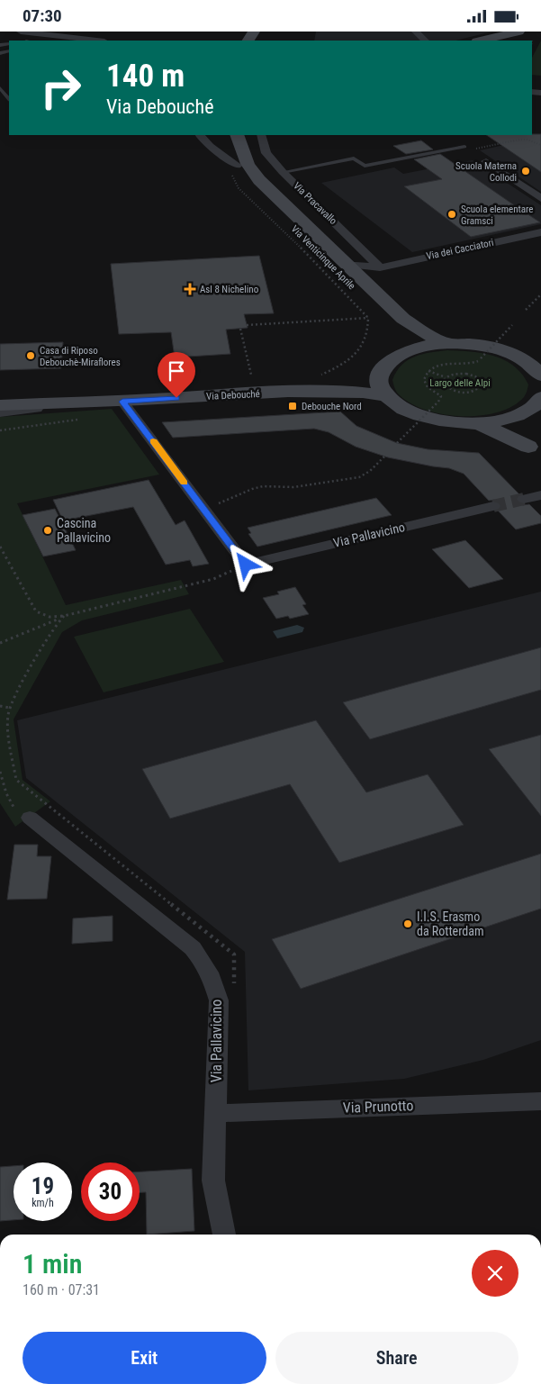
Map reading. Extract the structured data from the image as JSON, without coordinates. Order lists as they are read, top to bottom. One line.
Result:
{"streets":{"main road":["Via Venticinque Aprile","Via Debouché"],"street":["Via Pracavallo","Via dei Cacciatori","Via Pallavicino","Via Prunotto"]},"crossings":[["Via Pracavallo","Via dei Cacciatori"],["Via Pracavallo","Via Venticinque Aprile"],["Via dei Cacciatori","Via Venticinque Aprile"],["Via Pallavicino","Via Prunotto"]],"parks":["Largo delle Alpi"],"places":{"other":["Scuola Materna Collodi","Scuola elementare Gramsci","Casa di Riposo Debouchè-Miraflores","Cascina Pallavicino","I.I.S. Erasmo da Rotterdam"],"health":["Asl 8 Nichelino"],"transit":["Debouche Nord"]},"page":{"status":"07:30","turn":["140 m","Via Debouché"],"speed":"19 km/h","limit":"30","heading":["1 min","160 m · 07:31"],"buttons":["Exit","Share"]}}
